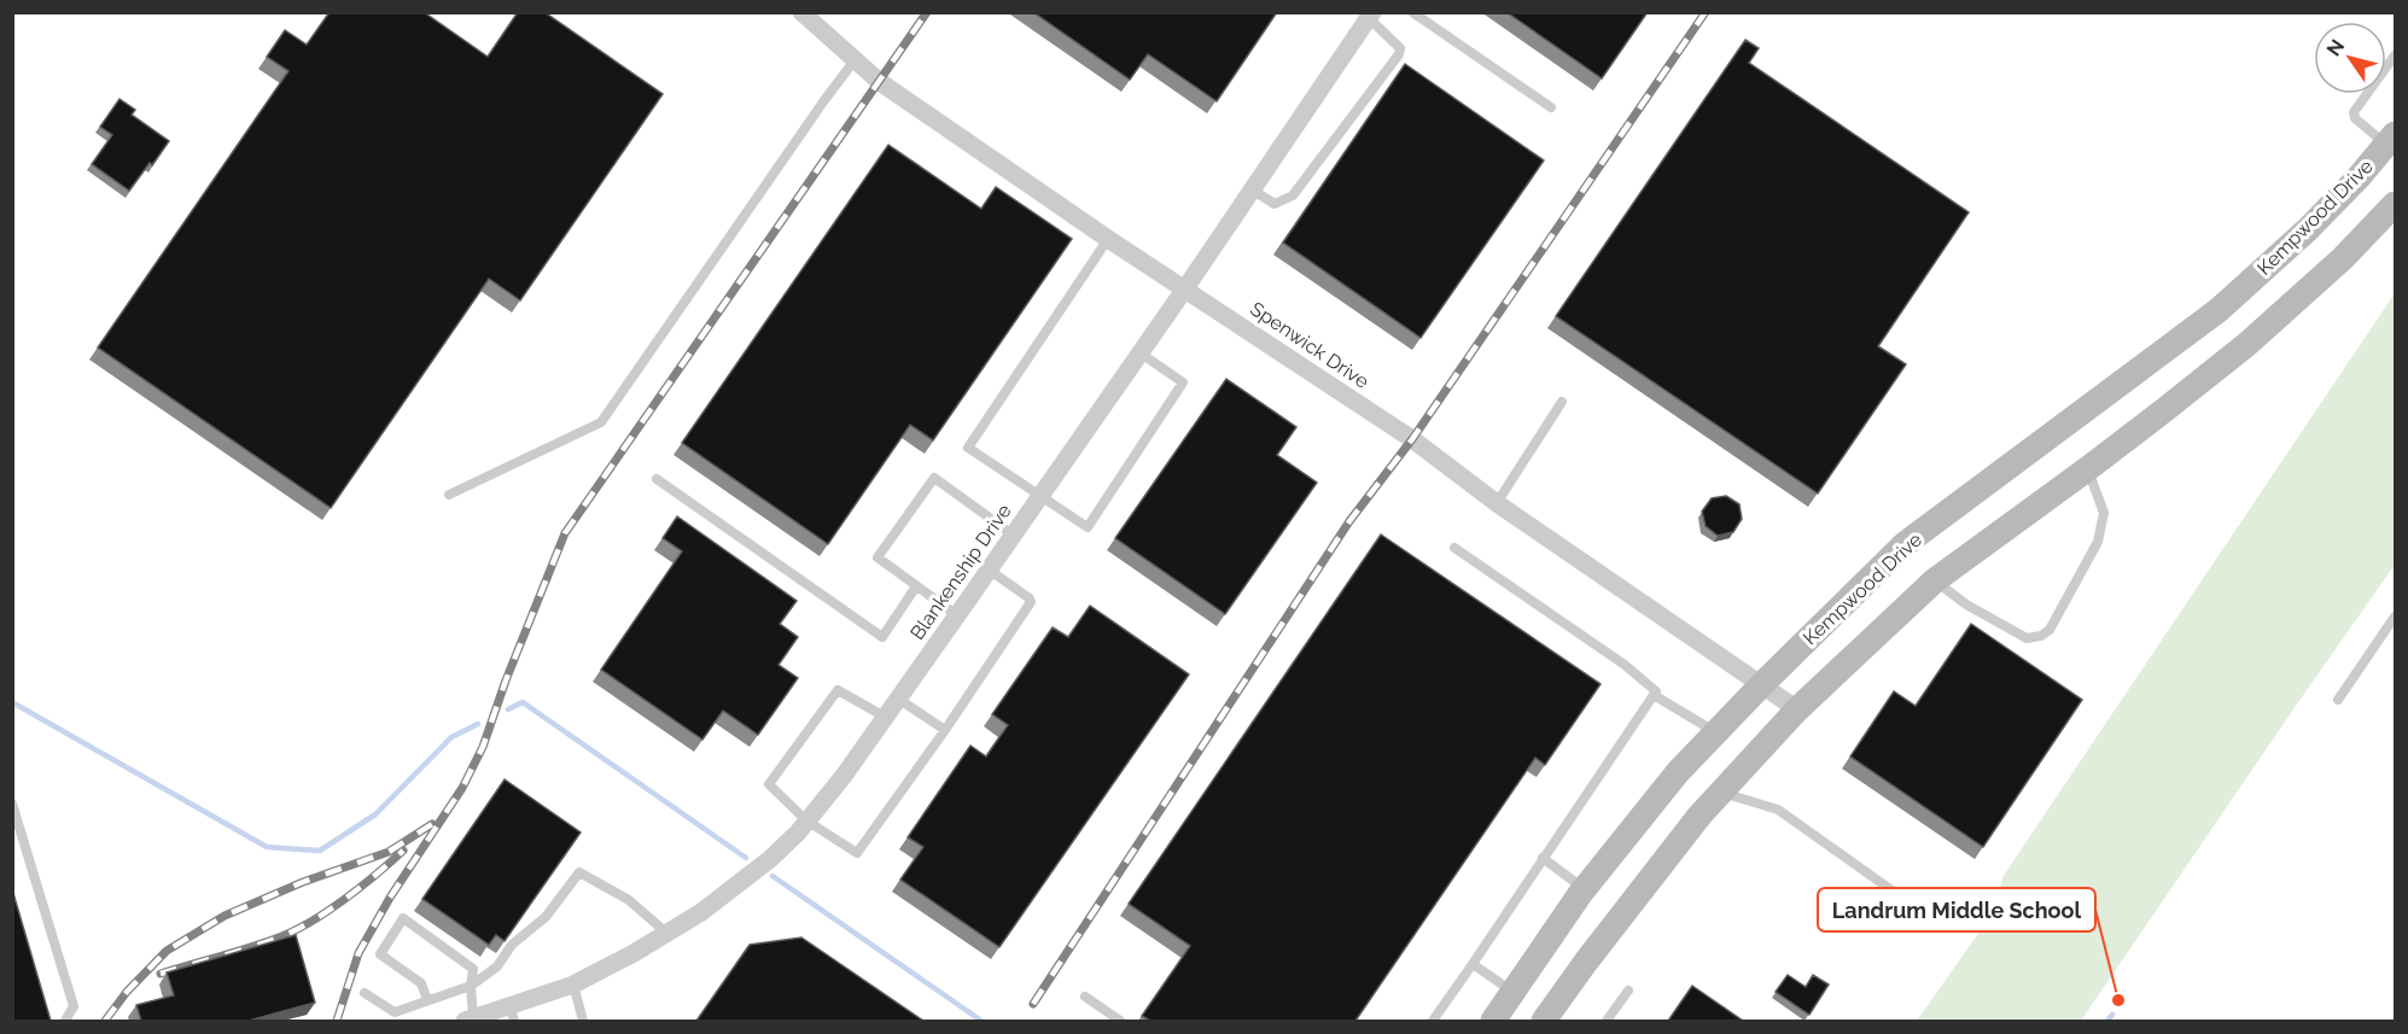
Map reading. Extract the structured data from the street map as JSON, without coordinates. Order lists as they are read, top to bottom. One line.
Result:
{"streets":{"main road":["Kempwood Drive"],"street":["Spenwick Drive","Blankenship Drive"]},"crossings":[["Kempwood Drive","Spenwick Drive"],["Spenwick Drive","Blankenship Drive"]],"places":["Landrum Middle School"],"north":"top left"}
